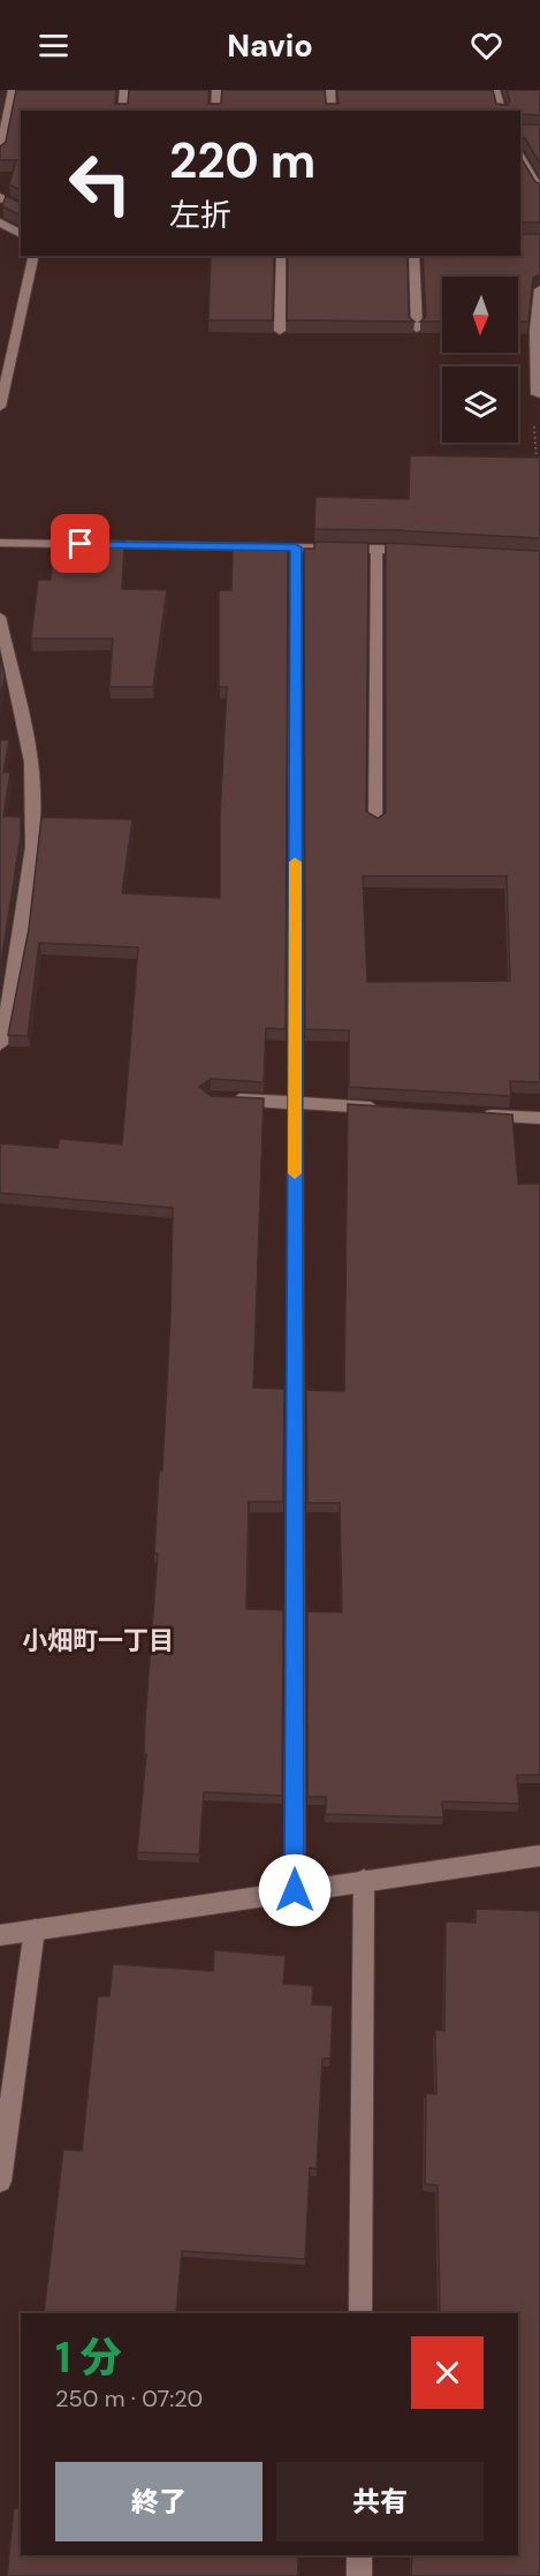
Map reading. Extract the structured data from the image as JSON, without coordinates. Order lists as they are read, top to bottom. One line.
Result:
{"districts":["小畑町一丁目"],"north":"bottom","page":{"header":"Navio","turn":["220 m","左折"],"heading":["1 分","250 m · 07:20"],"buttons":["終了","共有"]}}
